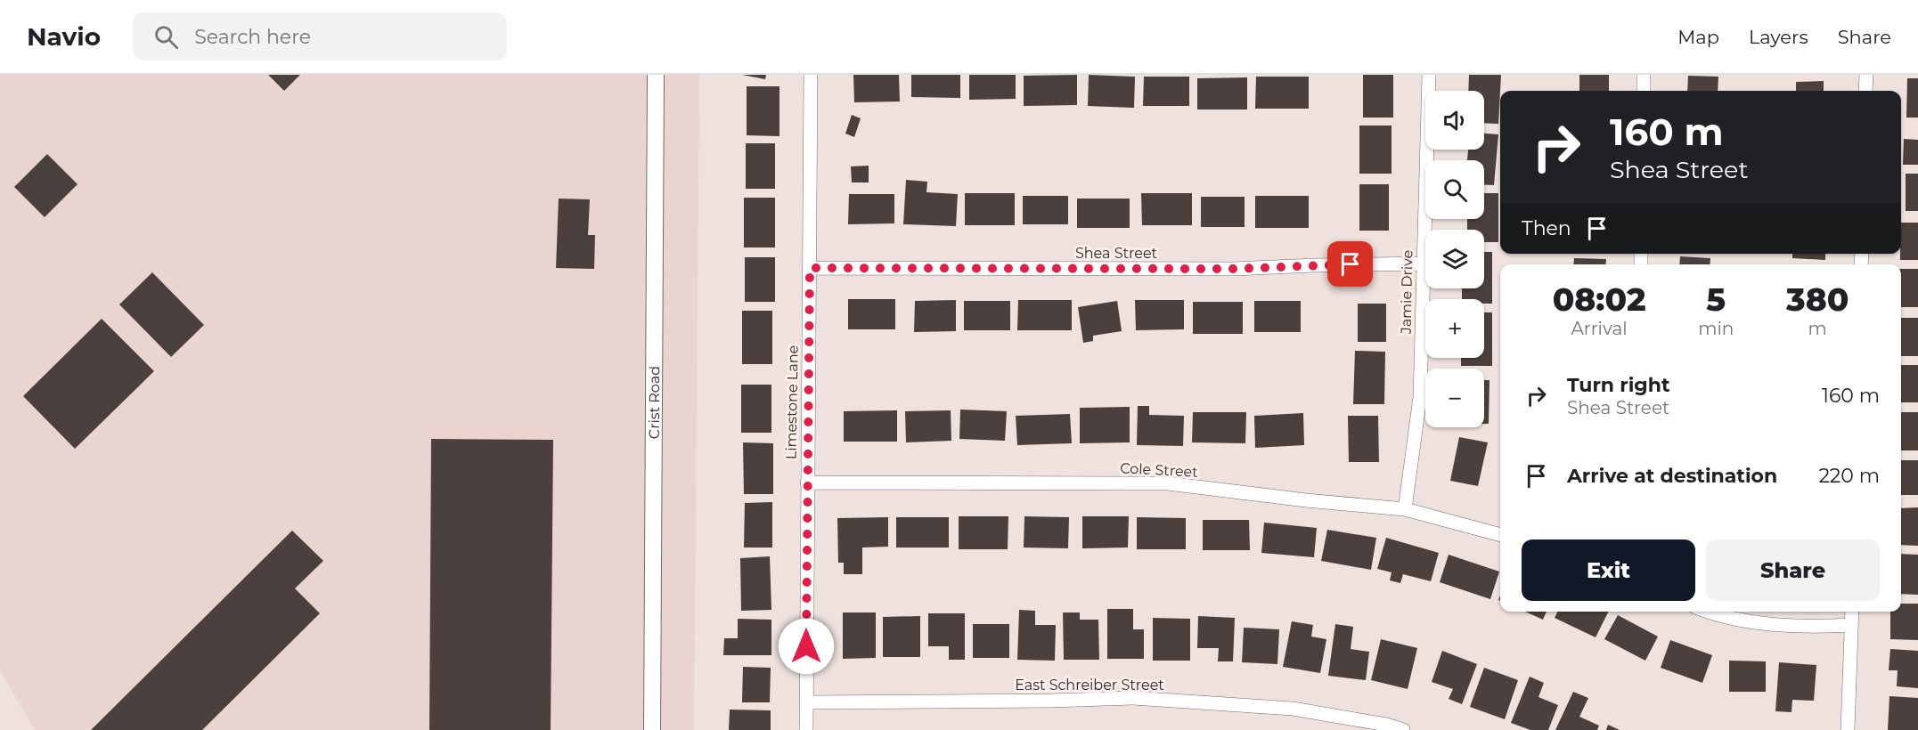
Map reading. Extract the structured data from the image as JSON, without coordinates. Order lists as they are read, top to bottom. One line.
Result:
{"streets":{"street":["Shea Street","Jamie Drive","Crist Road","Limestone Lane","Cole Street","East Schreiber Street"]},"crossings":[["Shea Street","Jamie Drive"],["Shea Street","Limestone Lane"],["Jamie Drive","Cole Street"],["Limestone Lane","Cole Street"],["Limestone Lane","East Schreiber Street"]],"page":{"header":"Navio","search":"Search here","nav":["Map","Layers","Share"],"map_buttons":["+","−"],"turn":["160 m","Shea Street"],"then":"Then","eta":["08:02","Arrival","5","min","380","m"],"list":[{"name":"Turn right","note":"Shea Street","value":"160 m"},{"name":"Arrive at destination","value":"220 m"}],"buttons":["Exit","Share"]}}
